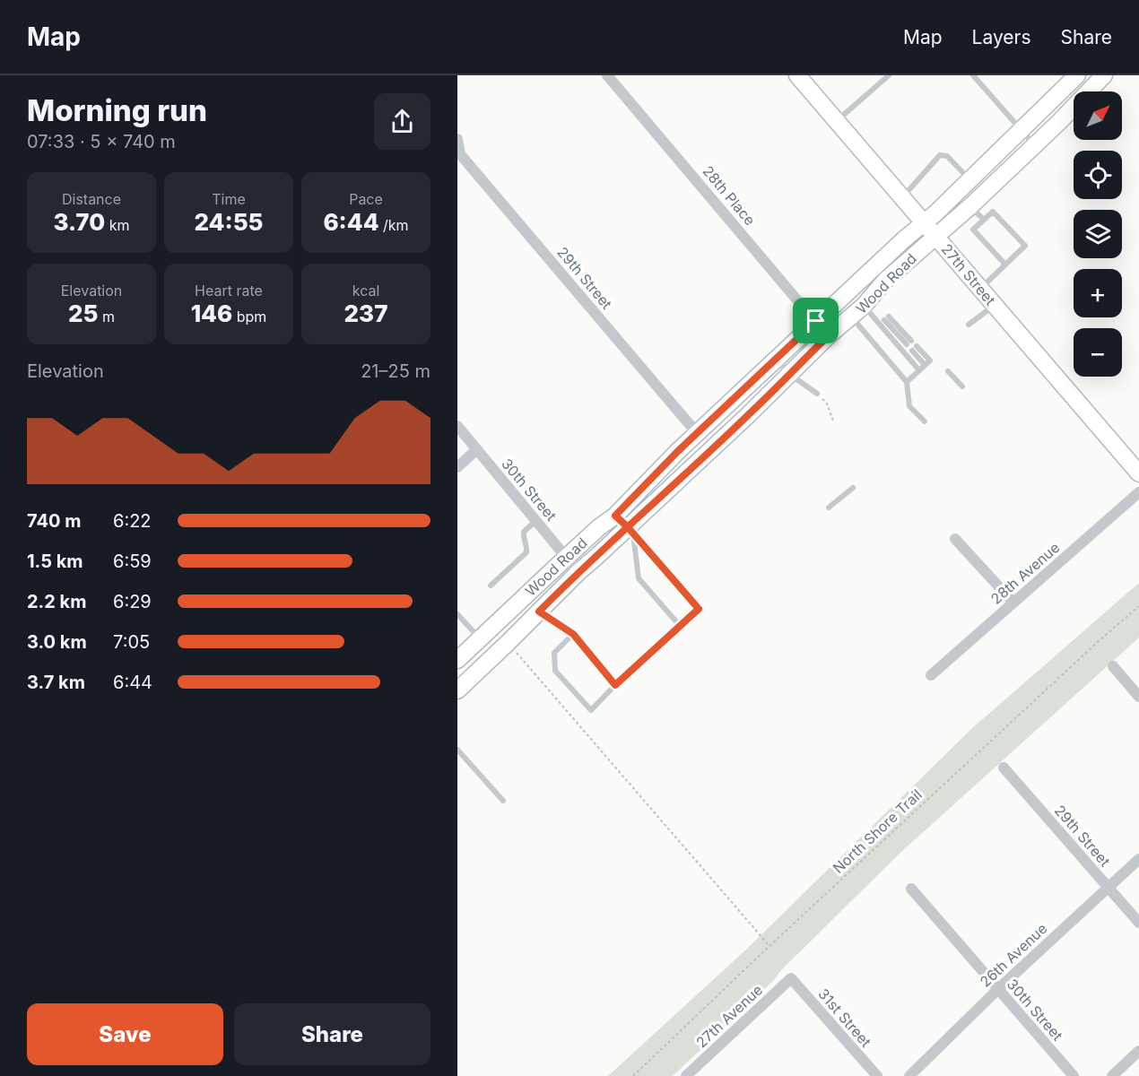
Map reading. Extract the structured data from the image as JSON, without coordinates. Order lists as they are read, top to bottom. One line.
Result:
{"streets":{"street":["28th Place","27th Street","29th Street","Wood Road","30th Street","28th Avenue","26th Avenue","27th Avenue","31st Street"],"path":["North Shore Trail"]},"crossings":[["28th Place","Wood Road"],["27th Street","Wood Road"],["29th Street","Wood Road"],["29th Street","26th Avenue"],["Wood Road","30th Street"],["30th Street","26th Avenue"],["27th Avenue","31st Street"]],"north":"top right","page":{"header":"Map","nav":["Map","Layers","Share"],"heading":["Morning run","07:33 · 5 × 740 m"],"map_buttons":["+","−"],"stats":[["Distance","3.70 km"],["Time","24:55"],["Pace","6:44 /km"],["Elevation","25 m"],["Heart rate","146 bpm"],["kcal","237"]],"chart":["Elevation","21–25 m"],"list":[{"name":"740 m","note":"6:22"},{"name":"1.5 km","note":"6:59"},{"name":"2.2 km","note":"6:29"},{"name":"3.0 km","note":"7:05"},{"name":"3.7 km","note":"6:44"}],"buttons":["Save","Share"]}}
